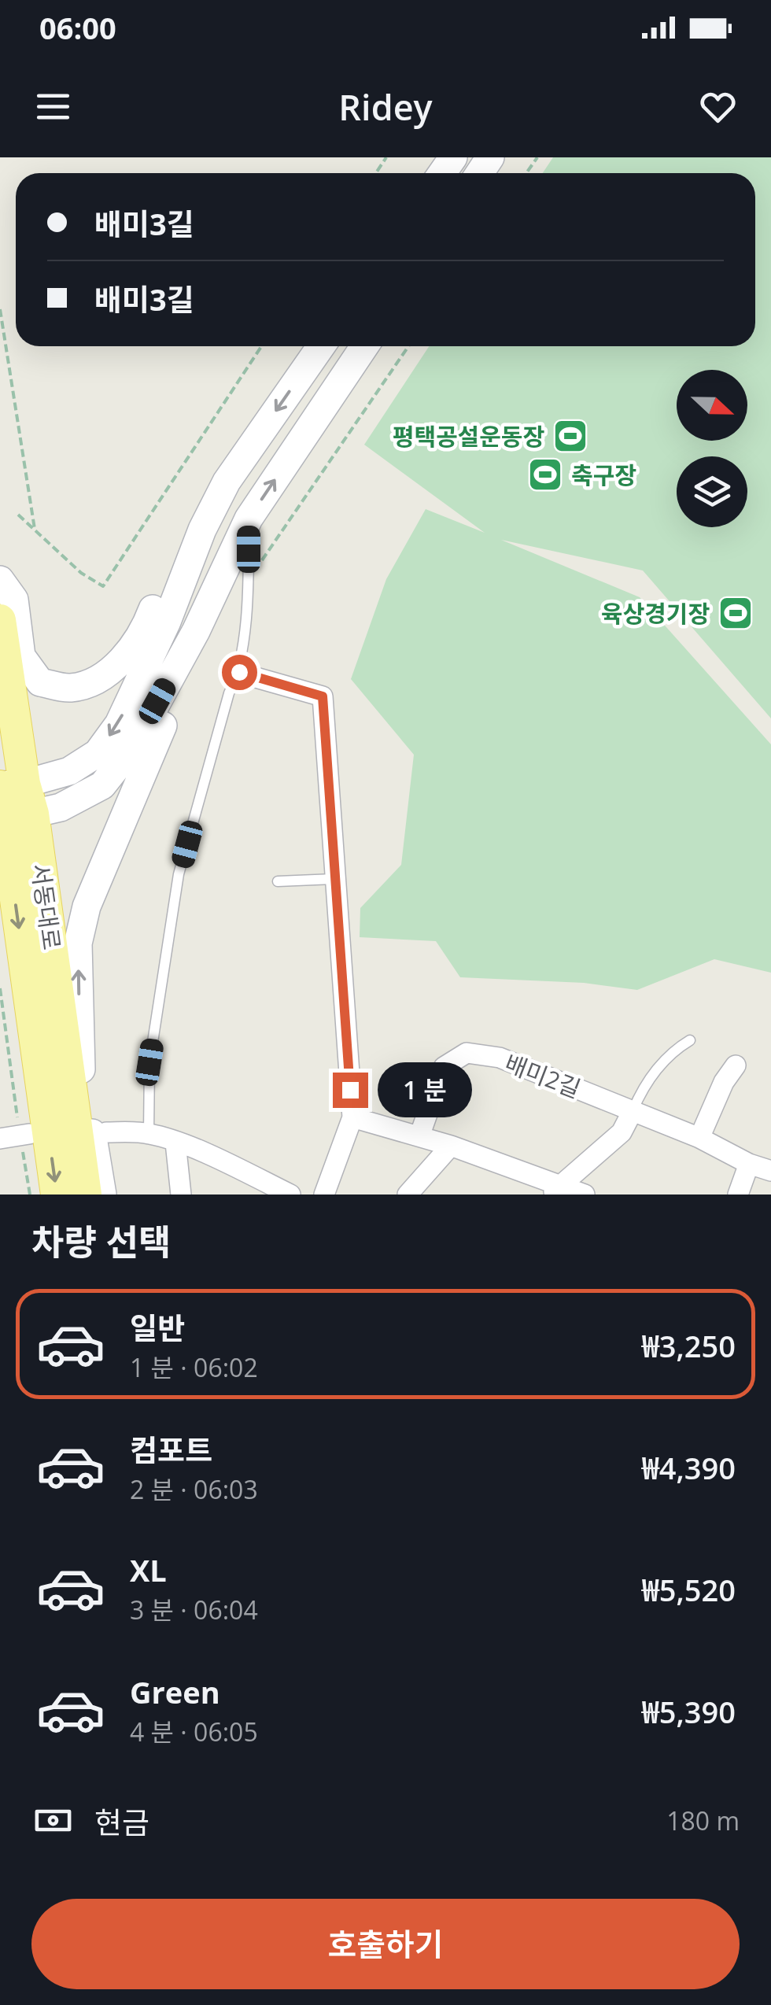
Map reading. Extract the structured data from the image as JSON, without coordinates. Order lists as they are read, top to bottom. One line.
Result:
{"streets":{"main road":["서동대로"],"street":["배미2길"]},"places":{"sports":["평택공설운동장","축구장","육상경기장"]},"north":"right","page":{"status":"06:00","header":"Ridey","banner":["배미3길","배미3길"],"bubble":"1 분","heading":"차량 선택","list":[{"name":"일반","note":"1 분 · 06:02","value":"₩3,250"},{"name":"컴포트","note":"2 분 · 06:03","value":"₩4,390"},{"name":"XL","note":"3 분 · 06:04","value":"₩5,520"},{"name":"Green","note":"4 분 · 06:05","value":"₩5,390"}],"pay":["현금","180 m"],"buttons":"호출하기"}}
